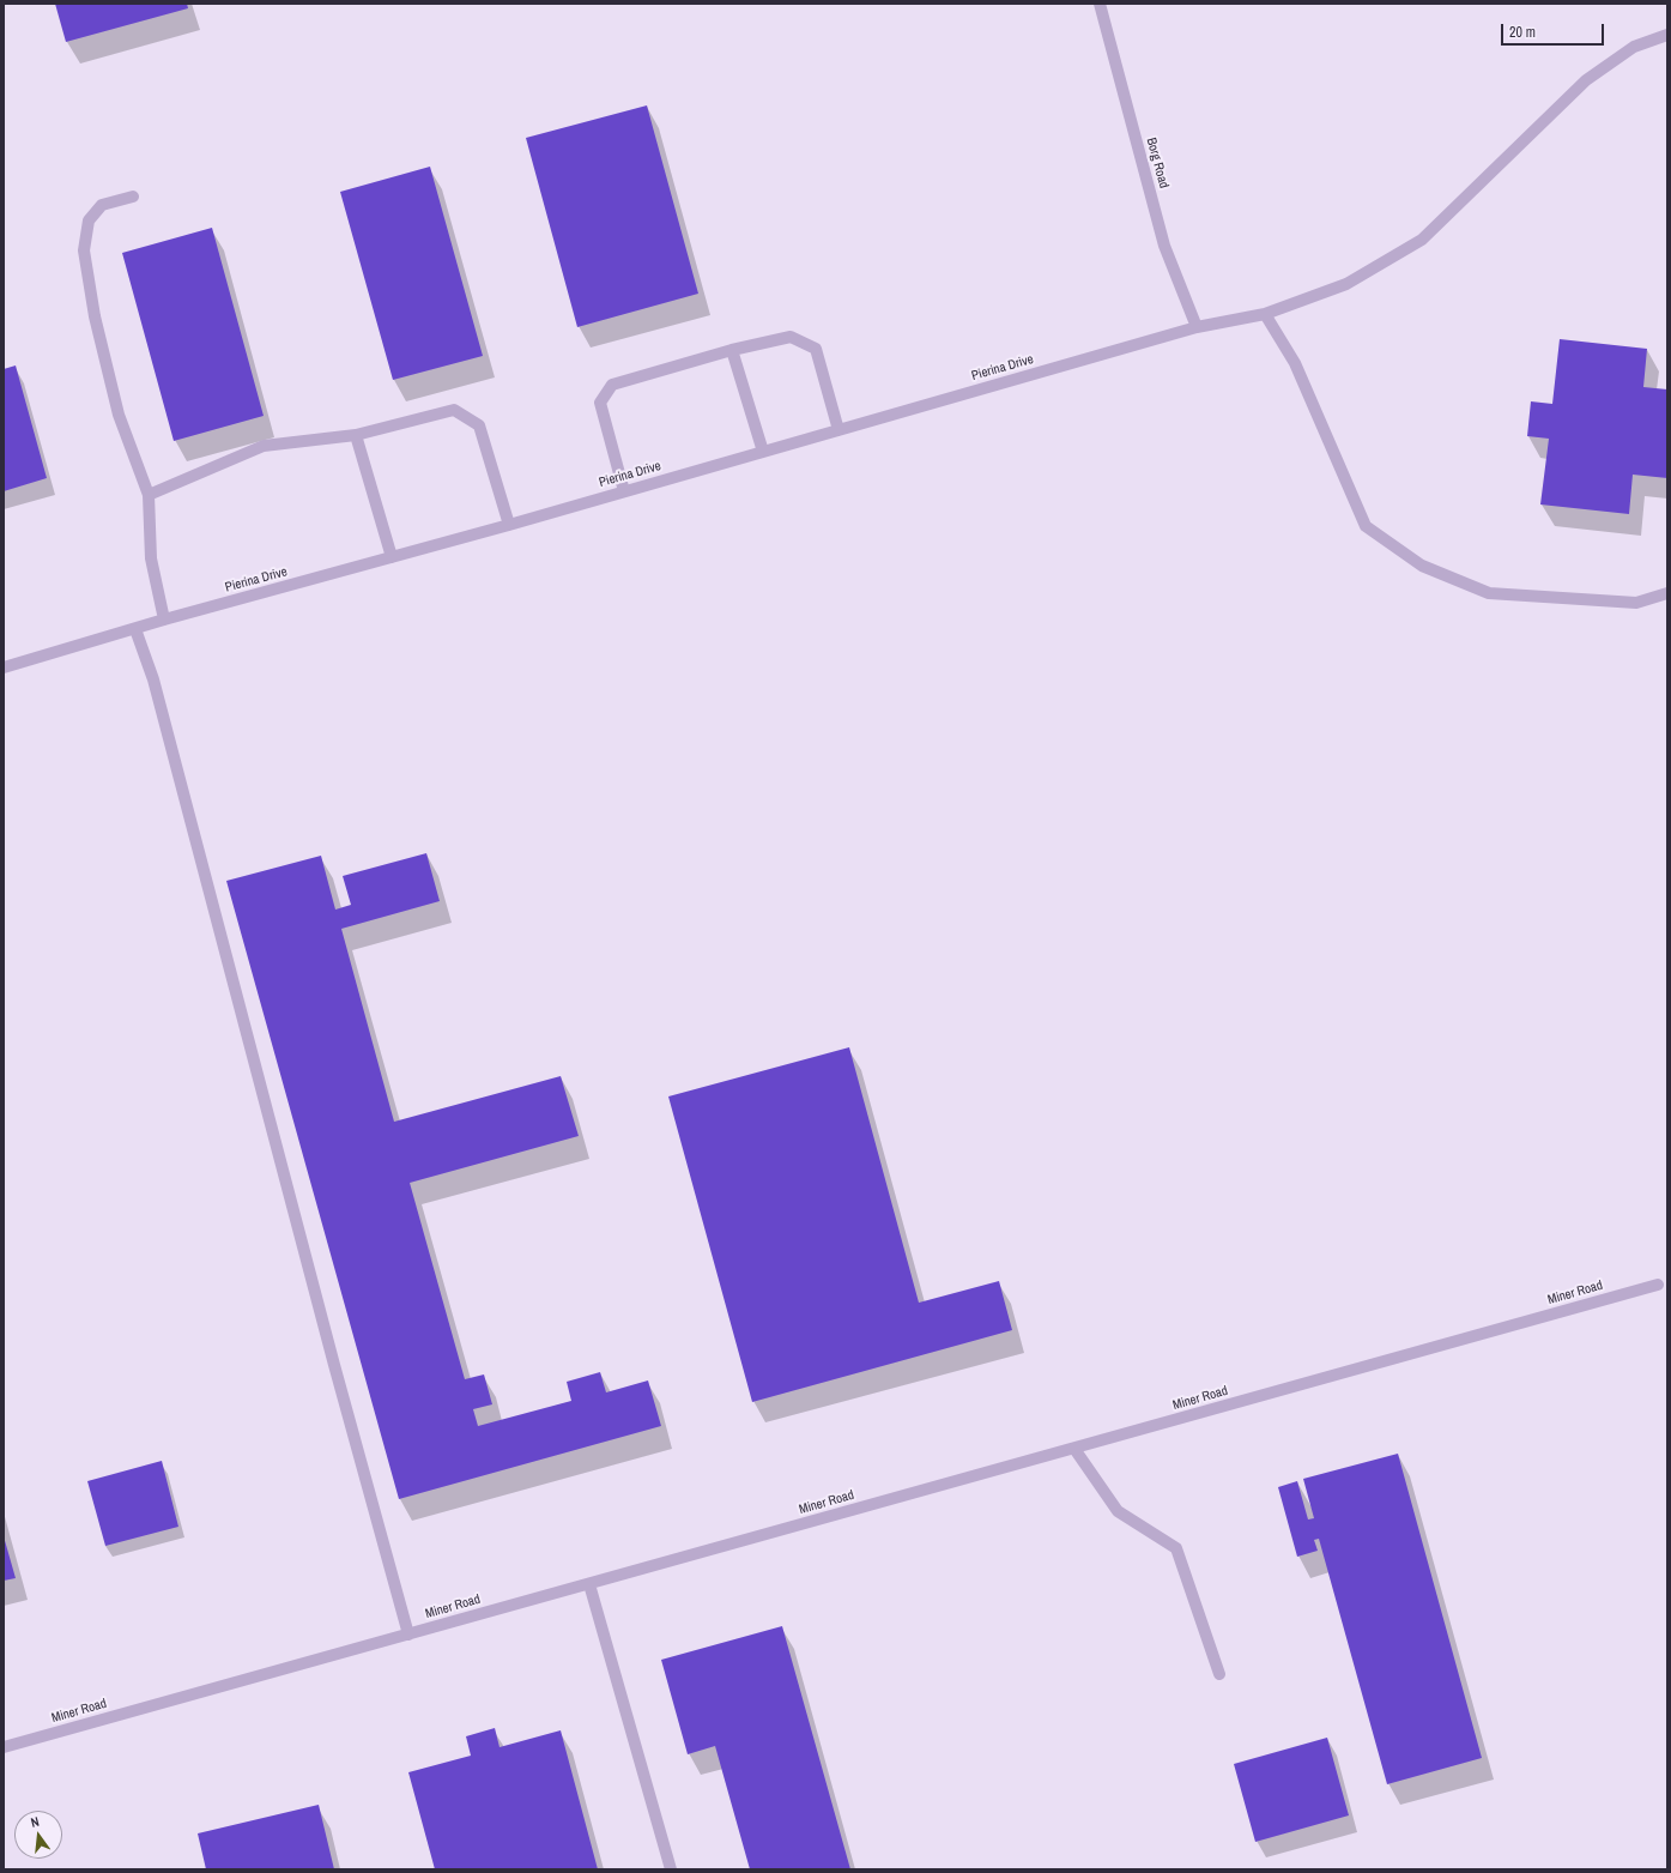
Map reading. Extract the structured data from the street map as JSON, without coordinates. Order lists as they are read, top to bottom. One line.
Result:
{"streets":{"street":["Borg Road","Pierina Drive","Miner Road"]},"crossings":[["Borg Road","Pierina Drive"]],"scale_bar":"20 m","north":"top"}
